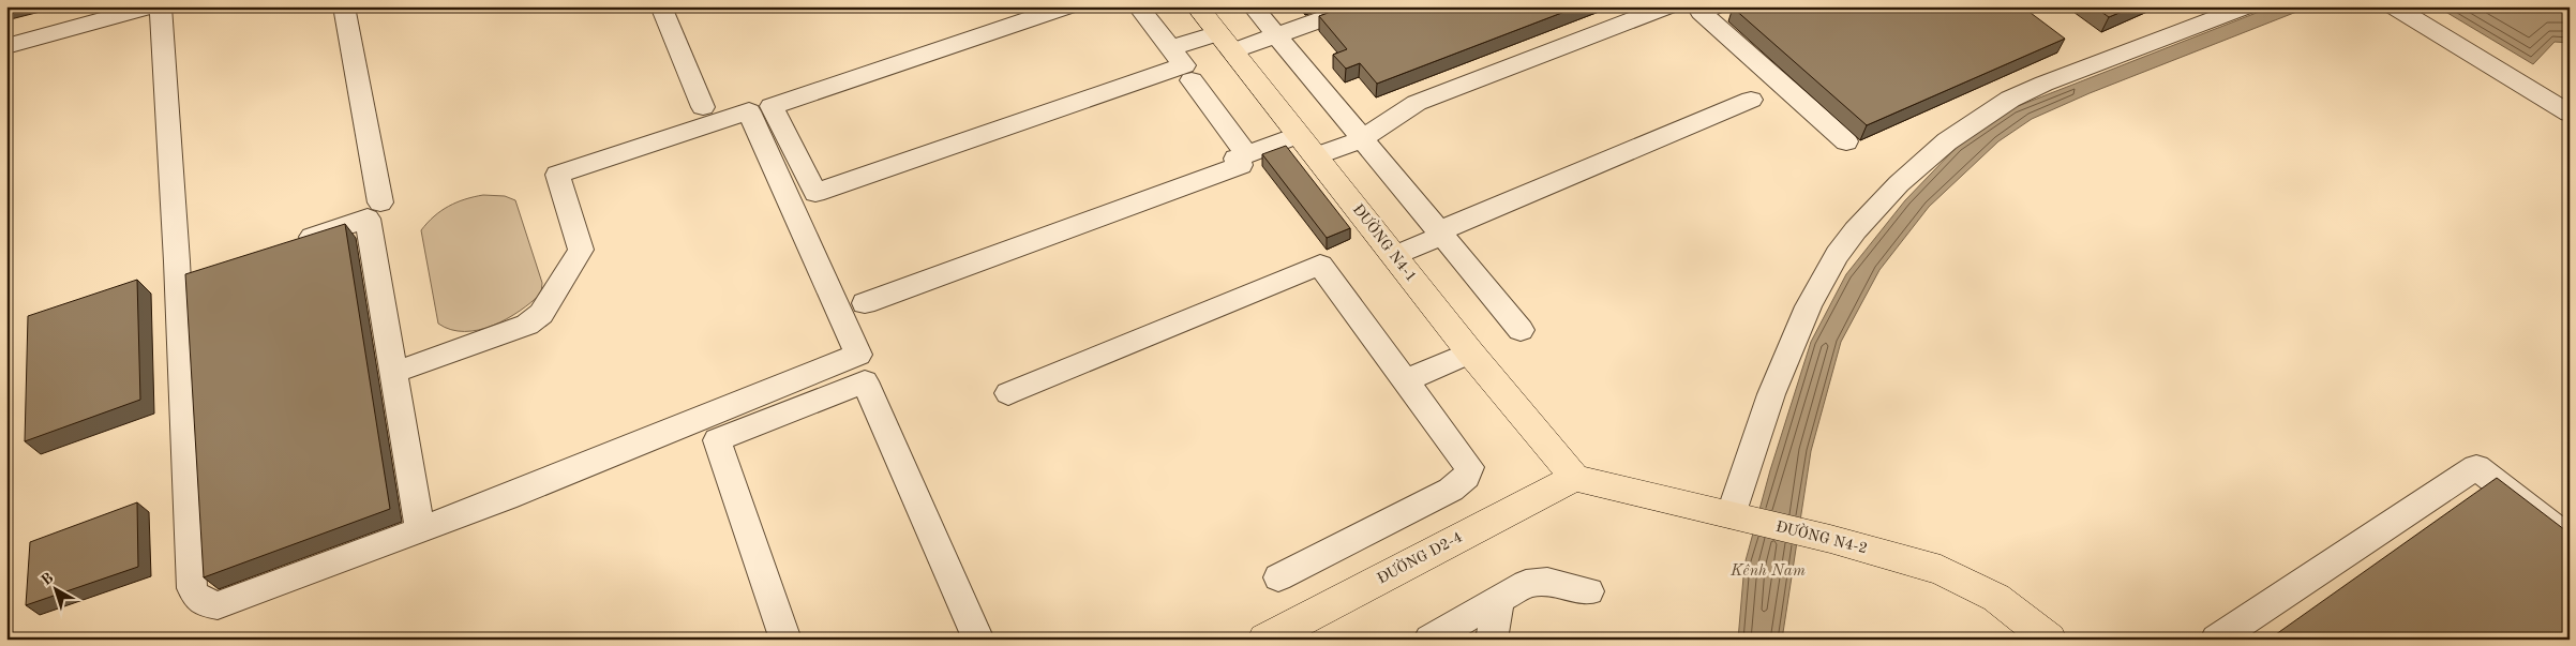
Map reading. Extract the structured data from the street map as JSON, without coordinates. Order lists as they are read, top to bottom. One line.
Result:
{"streets":{"main road":["ĐƯỜNG N4-1","ĐƯỜNG N4-2","ĐƯỜNG D2-4"]},"crossings":[["ĐƯỜNG N4-1","ĐƯỜNG N4-2"],["ĐƯỜNG N4-1","ĐƯỜNG D2-4"],["ĐƯỜNG N4-2","ĐƯỜNG D2-4"]],"water":["Kênh Nam"],"north":"top left"}
